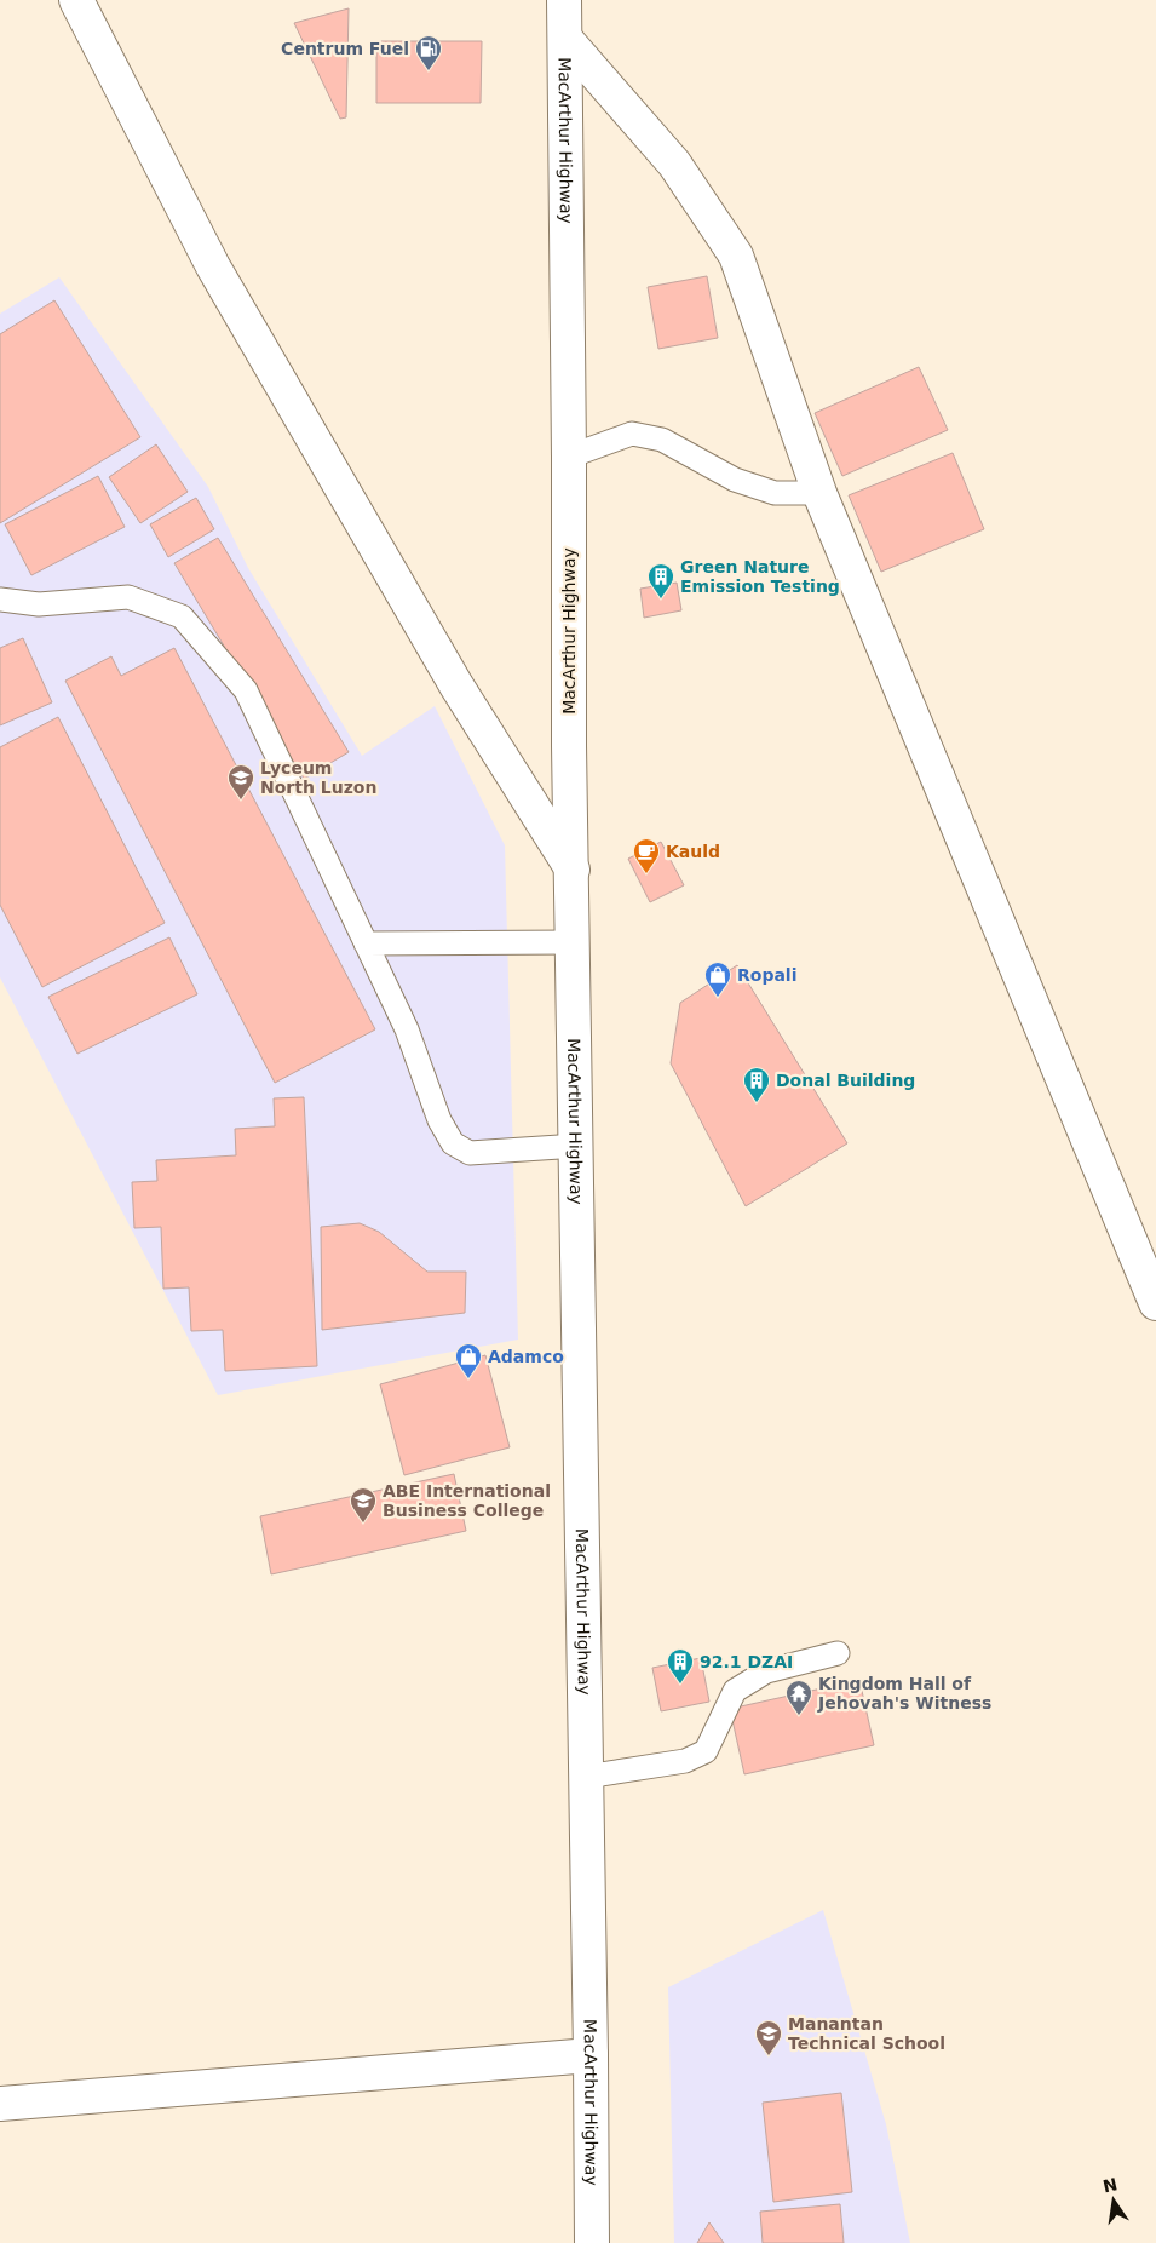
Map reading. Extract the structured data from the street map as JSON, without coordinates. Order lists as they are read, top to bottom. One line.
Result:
{"streets":{"street":["MacArthur Highway"]},"places":{"fuel station":["Centrum Fuel"],"building":["Green Nature Emission Testing","Donal Building","92.1 DZAI"],"school or university":["Lyceum North Luzon","ABE International Business College","Manantan Technical School"],"cafe":["Kauld"],"shop":["Ropali","Adamco"],"temple":["Kingdom Hall of Jehovah's Witness"]},"north":"top"}
